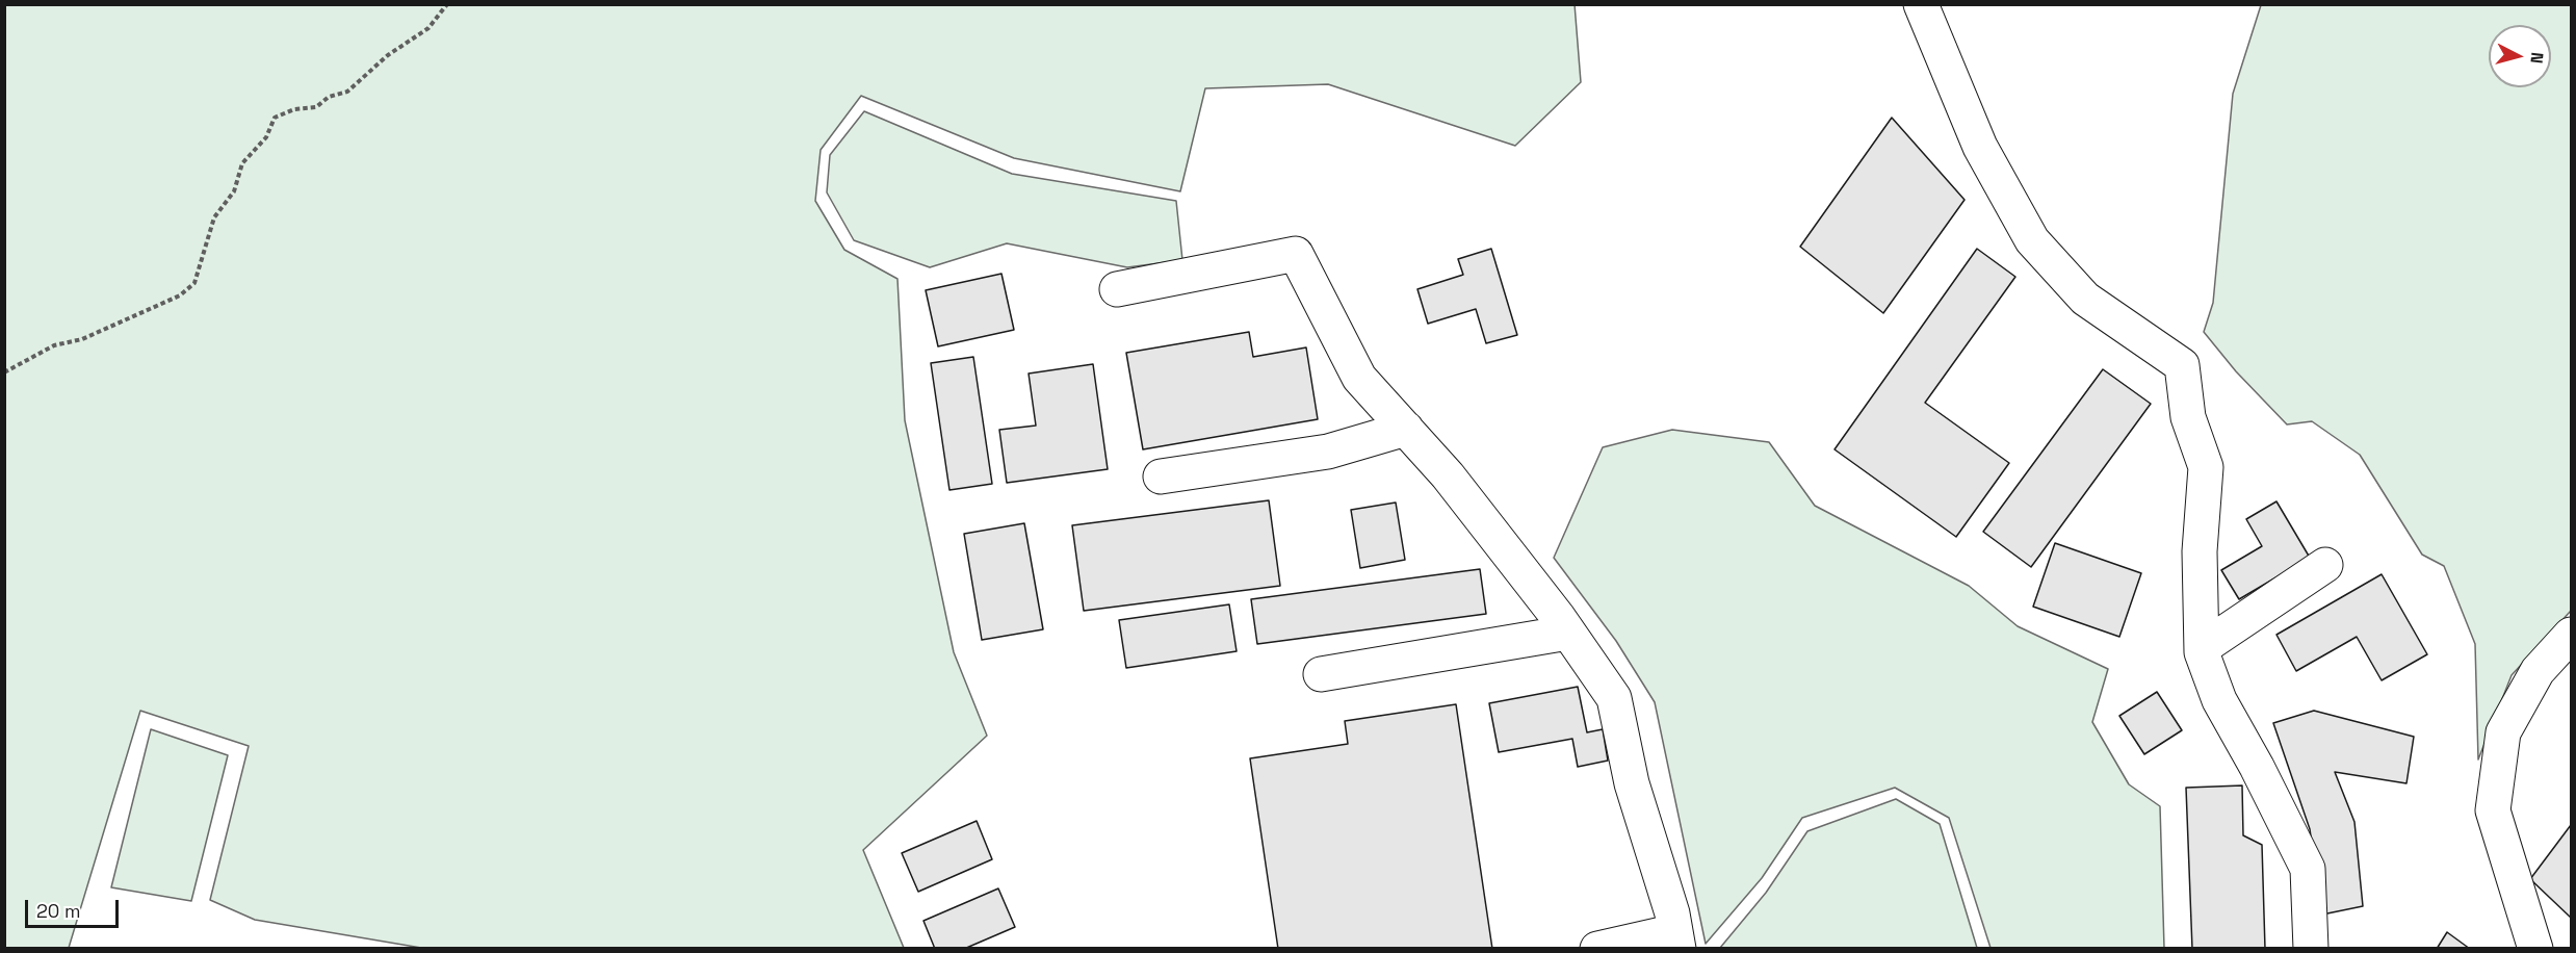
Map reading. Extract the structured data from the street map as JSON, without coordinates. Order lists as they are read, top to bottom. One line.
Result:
{"scale_bar":"20 m","north":"right"}
